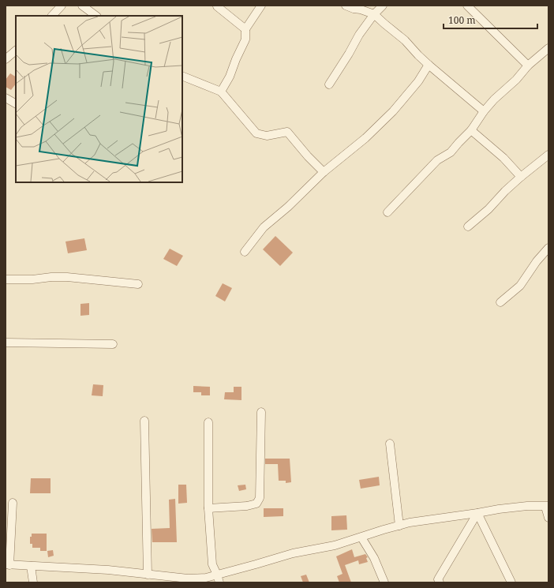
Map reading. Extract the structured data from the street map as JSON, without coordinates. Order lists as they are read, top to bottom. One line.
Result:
{"scale_bar":"100 m"}
